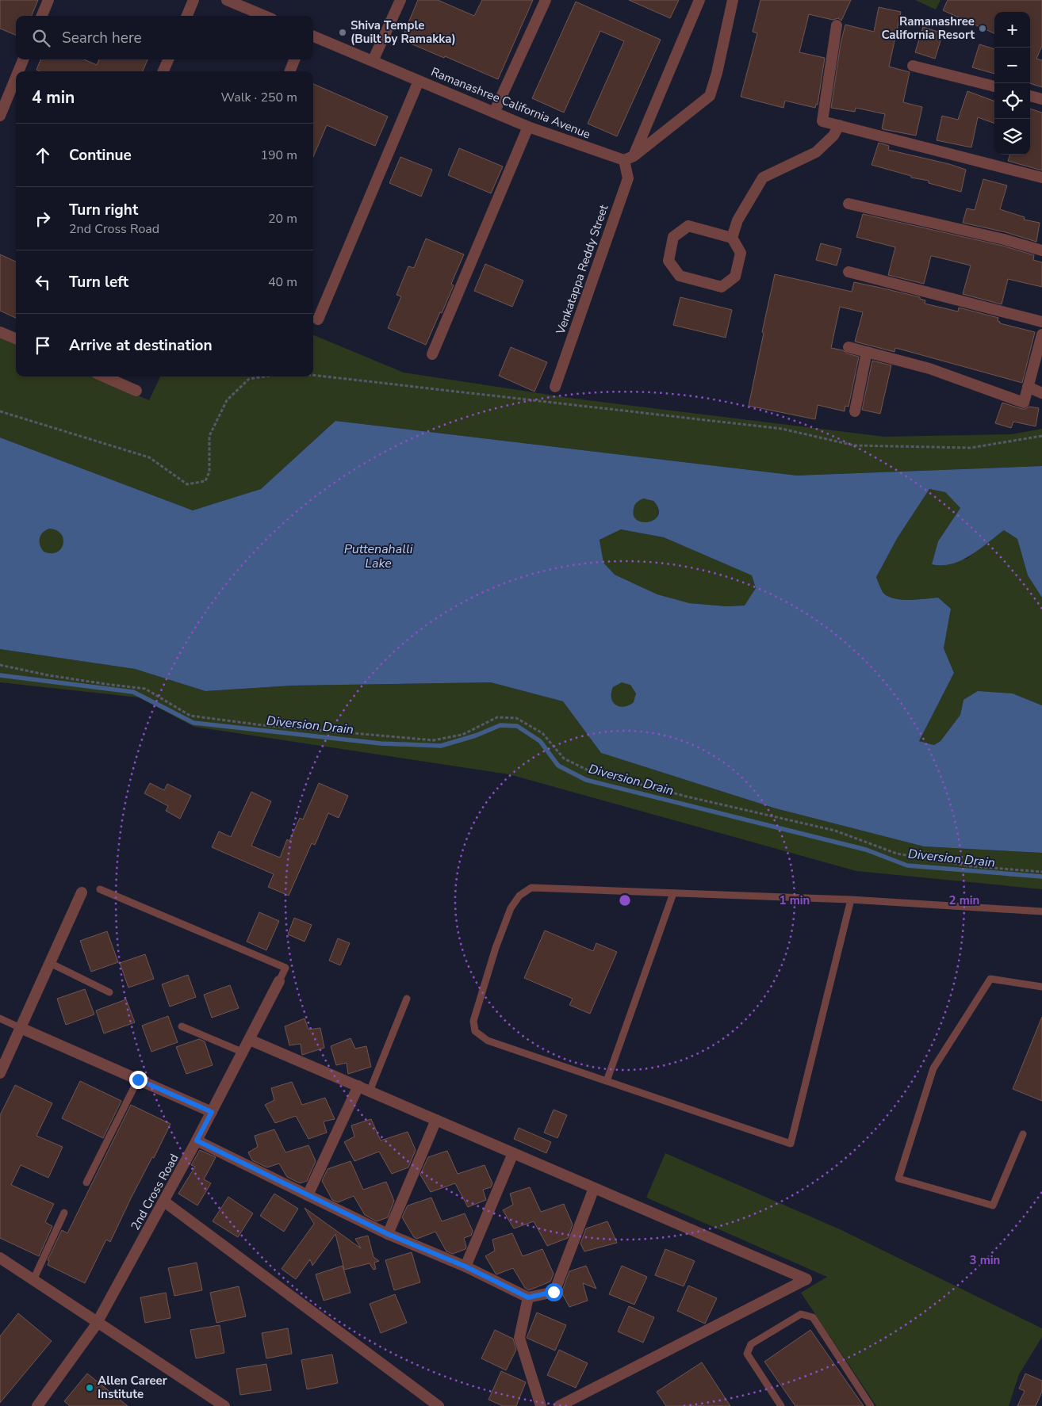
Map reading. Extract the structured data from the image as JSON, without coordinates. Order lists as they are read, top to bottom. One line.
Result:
{"streets":{"street":["Ramanashree California Avenue","Venkatappa Reddy Street","2nd Cross Road"]},"crossings":[["Ramanashree California Avenue","Venkatappa Reddy Street"]],"water":["Puttenahalli Lake","Diversion Drain"],"places":["Ramanashree California Resort","Shiva Temple (Built by Ramakka)","Allen Career Institute"],"page":{"map_buttons":["+","−"],"search":"Search here","heading":["4 min","Walk · 250 m"],"list":[["Continue","190 m"],["Turn right","2nd Cross Road","20 m"],["Turn left","40 m"],"Arrive at destination"]},"rings":["1 min","2 min","3 min"]}
